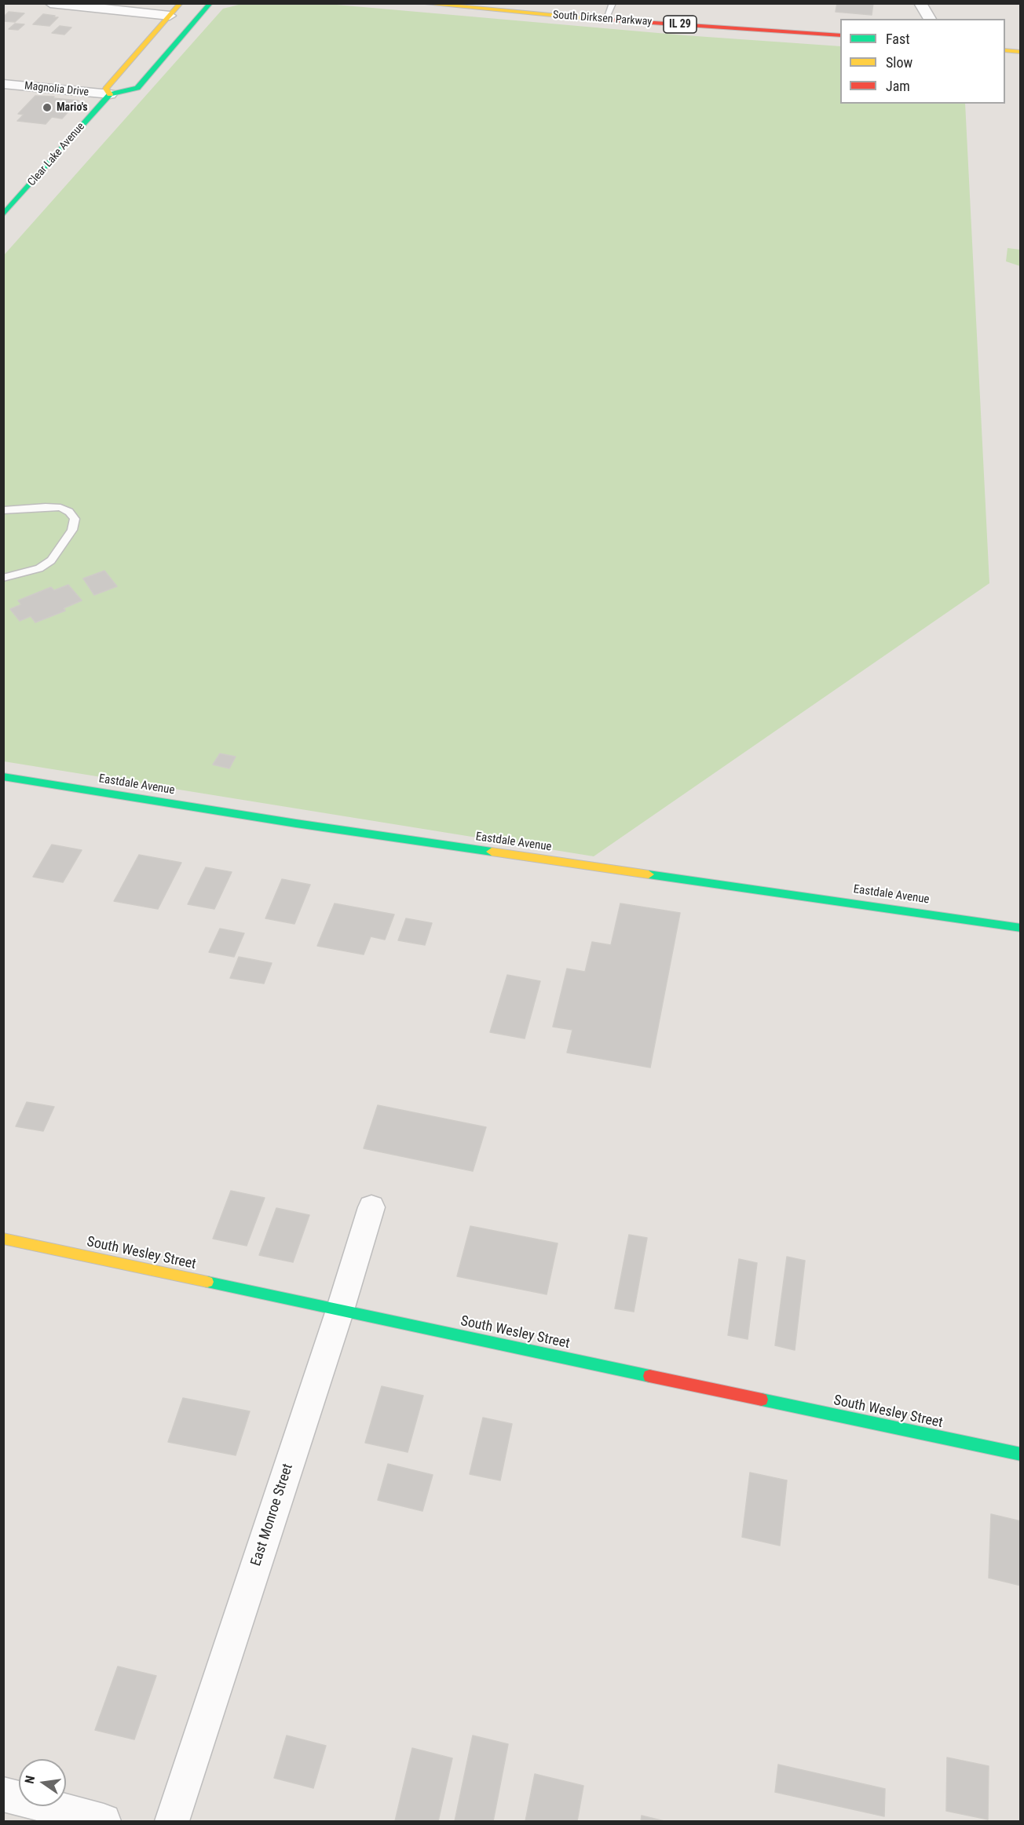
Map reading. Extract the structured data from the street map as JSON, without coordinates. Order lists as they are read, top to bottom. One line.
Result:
{"streets":{"main road":["South Dirksen Parkway","IL 29","Clear Lake Avenue","Eastdale Avenue","South Wesley Street"],"street":["Magnolia Drive","East Monroe Street"]},"crossings":[["Magnolia Drive","Clear Lake Avenue"],["South Wesley Street","East Monroe Street"]],"places":["Mario's"],"legend":["Fast","Slow","Jam"],"north":"left"}
